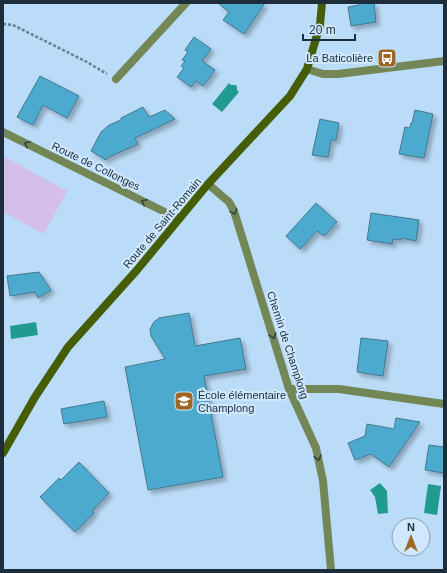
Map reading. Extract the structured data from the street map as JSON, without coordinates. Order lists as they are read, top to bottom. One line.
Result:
{"streets":{"main road":["Route de Saint-Romain"],"street":["Route de Collonges","Chemin de Champlong"]},"crossings":[["Route de Collonges","Route de Saint-Romain"],["Route de Saint-Romain","Chemin de Champlong"]],"one_way":["Route de Collonges","Chemin de Champlong"],"places":{"bus stop":["La Baticolière"],"school or university":["École élémentaire Champlong"]},"scale_bar":"20 m","north":"top"}
